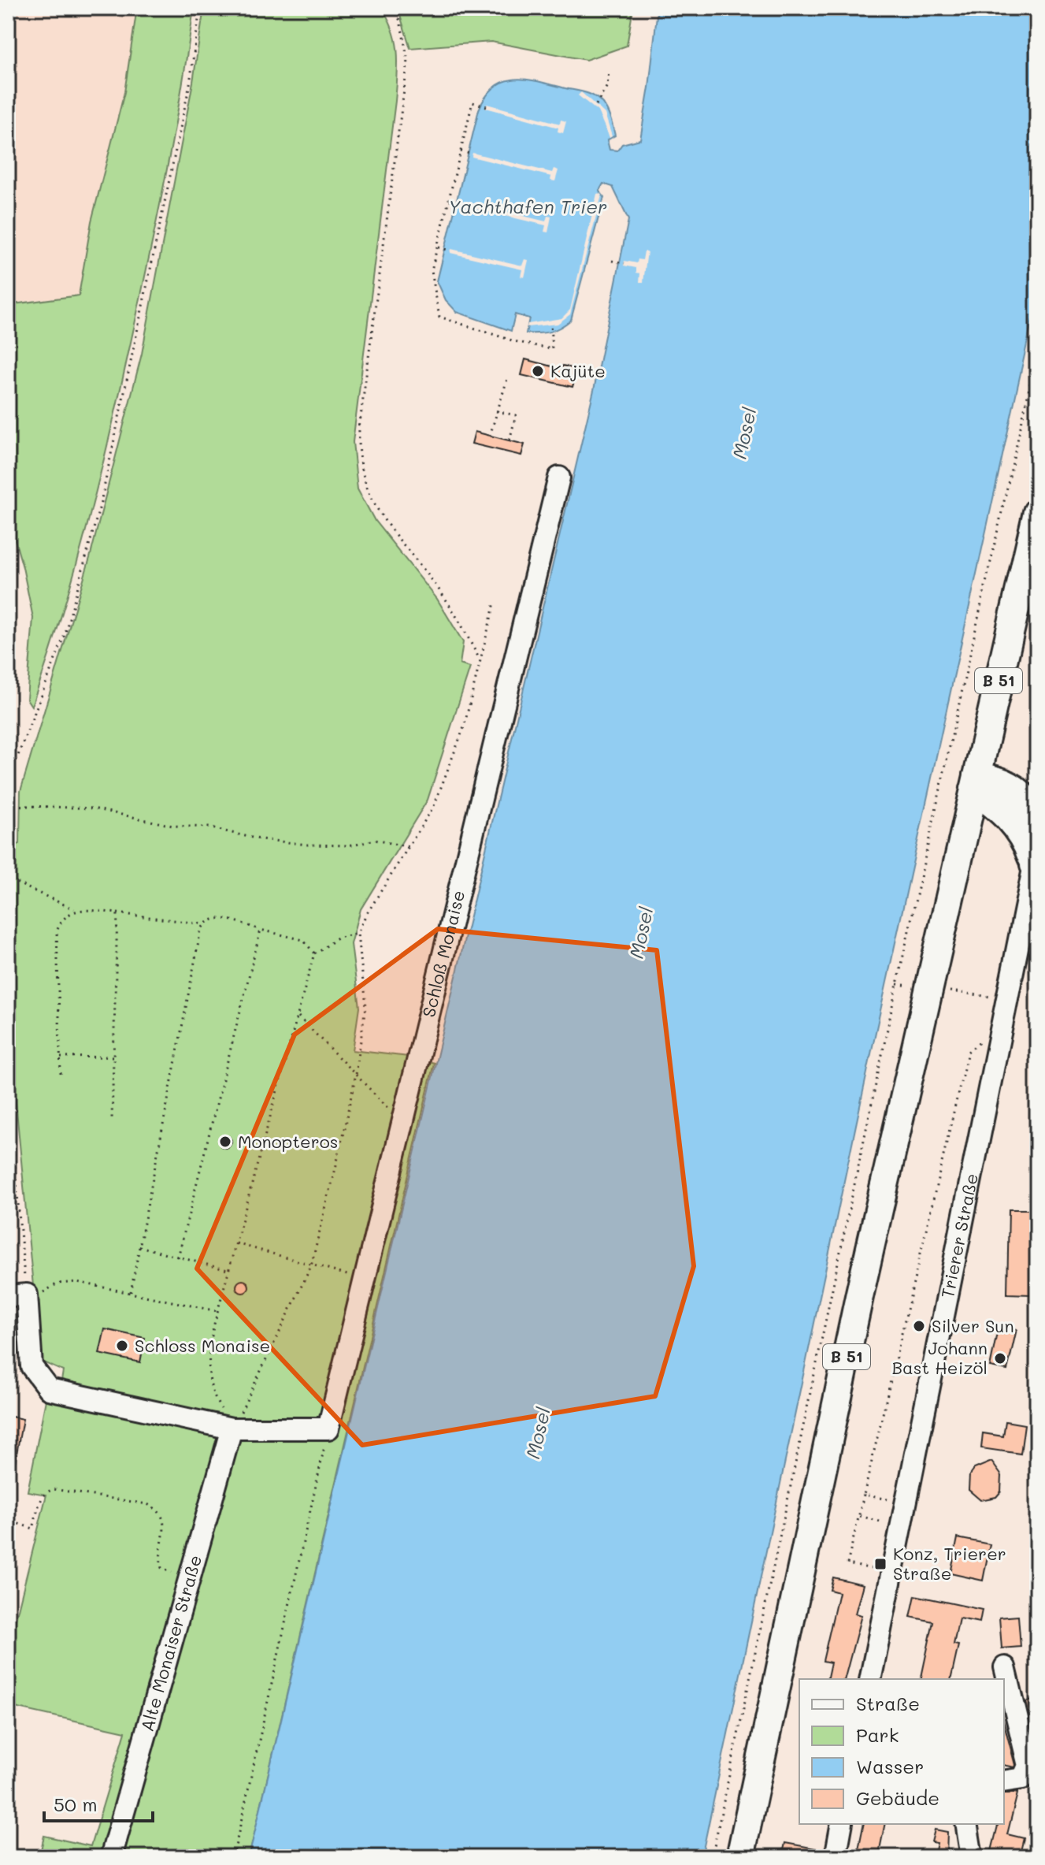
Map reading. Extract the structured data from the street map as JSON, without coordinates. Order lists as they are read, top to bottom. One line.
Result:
{"streets":{"main road":["B 51"],"street":["Schloß Monaise","Trierer Straße","Alte Monaiser Straße"]},"water":["Yachthafen Trier","Mosel"],"places":{"other":["Kajüte","Monopteros","Silver Sun","Schloss Monaise","Johann Bast Heizöl"],"transit":["Konz, Trierer Straße"]},"legend":["Straße","Park","Wasser","Gebäude"],"scale_bar":"50 m"}
